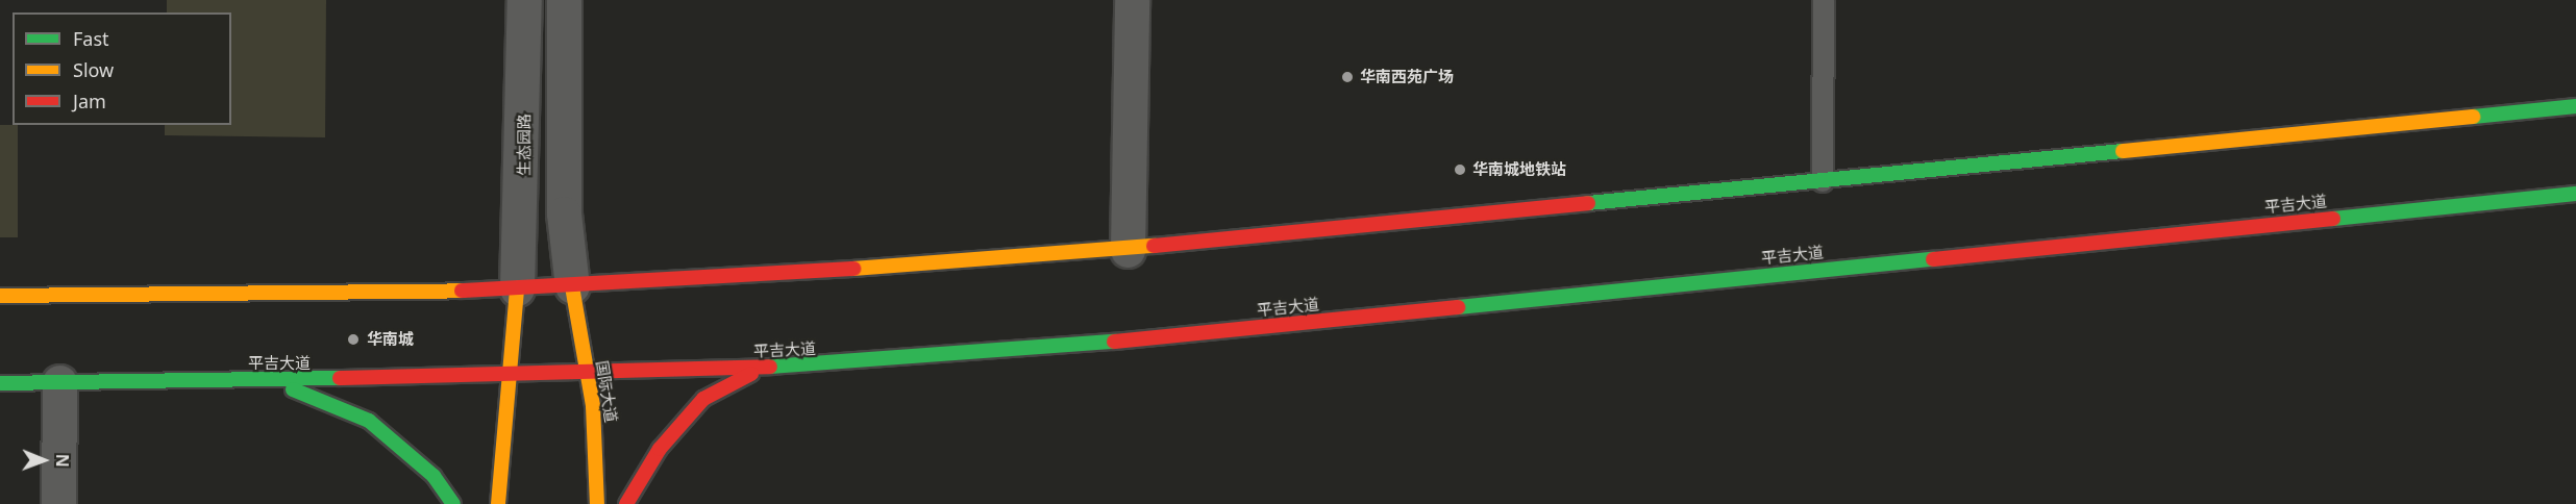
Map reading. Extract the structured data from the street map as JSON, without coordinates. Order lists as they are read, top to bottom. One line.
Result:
{"streets":{"main road":["平吉大道","国际大道"],"street":["生态园路"]},"crossings":[["平吉大道","国际大道"]],"places":["华南西苑广场","华南城地铁站","华南城"],"legend":["Fast","Slow","Jam"],"north":"right"}
